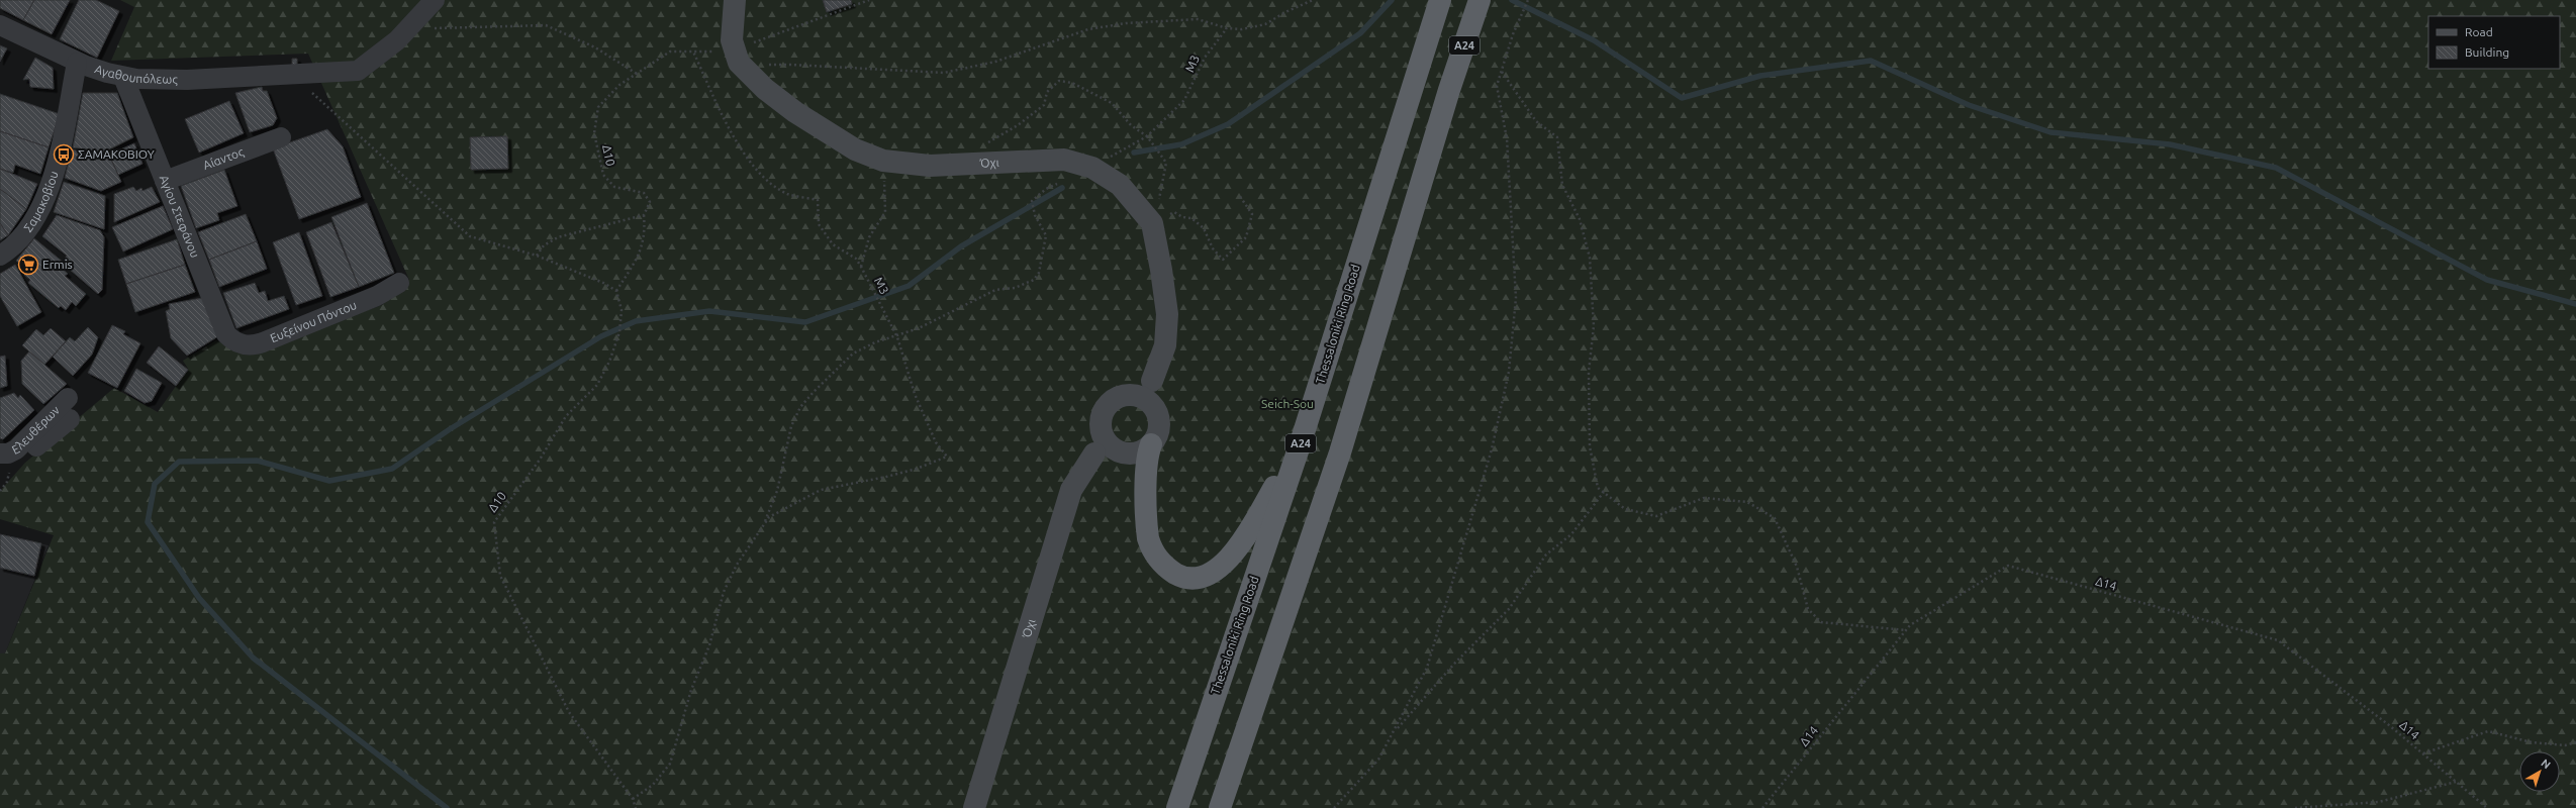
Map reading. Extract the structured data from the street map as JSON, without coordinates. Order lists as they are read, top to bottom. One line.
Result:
{"streets":{"highway":["Α24","Thessaloniki Ring Road"],"main road":["Όχι"],"street":["Αγαθουπόλεως","Αίαντος","Σαμακοβίου","Αγίου Στεφάνου","Ευξείνου Πόντου","Ελευθέρων"],"path":["Μ3","Δ10","Δ14"]},"crossings":[["Μ3","Δ10"],["Αγαθουπόλεως","Σαμακοβίου"],["Αγαθουπόλεως","Αγίου Στεφάνου"],["Δ10","Όχι"],["Αίαντος","Αγίου Στεφάνου"],["Αγίου Στεφάνου","Ευξείνου Πόντου"]],"parks":["Seich-Sou"],"places":{"bus stop":["ΣΑΜΑΚΟΒΙΟΥ"],"supermarket":["Ermis"]},"legend":["Road","Building"],"north":"top right"}
